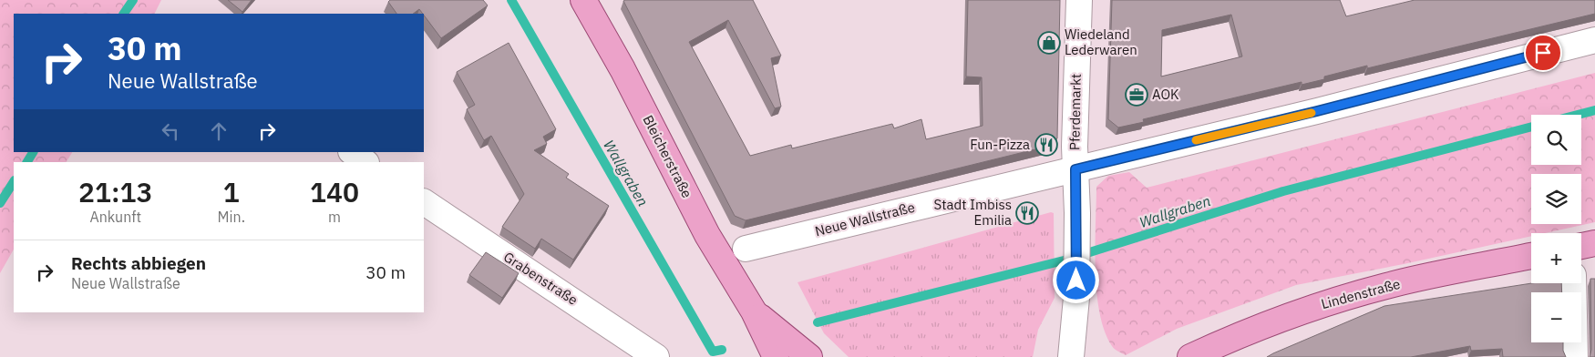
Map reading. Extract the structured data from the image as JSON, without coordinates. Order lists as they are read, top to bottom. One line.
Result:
{"streets":{"main road":["Bleicherstraße","Lindenstraße"],"street":["Pferdemarkt","Neue Wallstraße","Grabenstraße"]},"crossings":[["Pferdemarkt","Neue Wallstraße"]],"water":["Wallgraben"],"places":{"shop":["Wiedeland Lederwaren"],"office":["AOK"],"restaurant":["Fun-Pizza","Stadt Imbiss Emilia"]},"page":{"turn":["30 m","Neue Wallstraße"],"map_buttons":["+","−"],"eta":["21:13","Ankunft","1","Min.","140","m"],"list":[{"name":"Rechts abbiegen","note":"Neue Wallstraße","value":"30 m"}]}}
